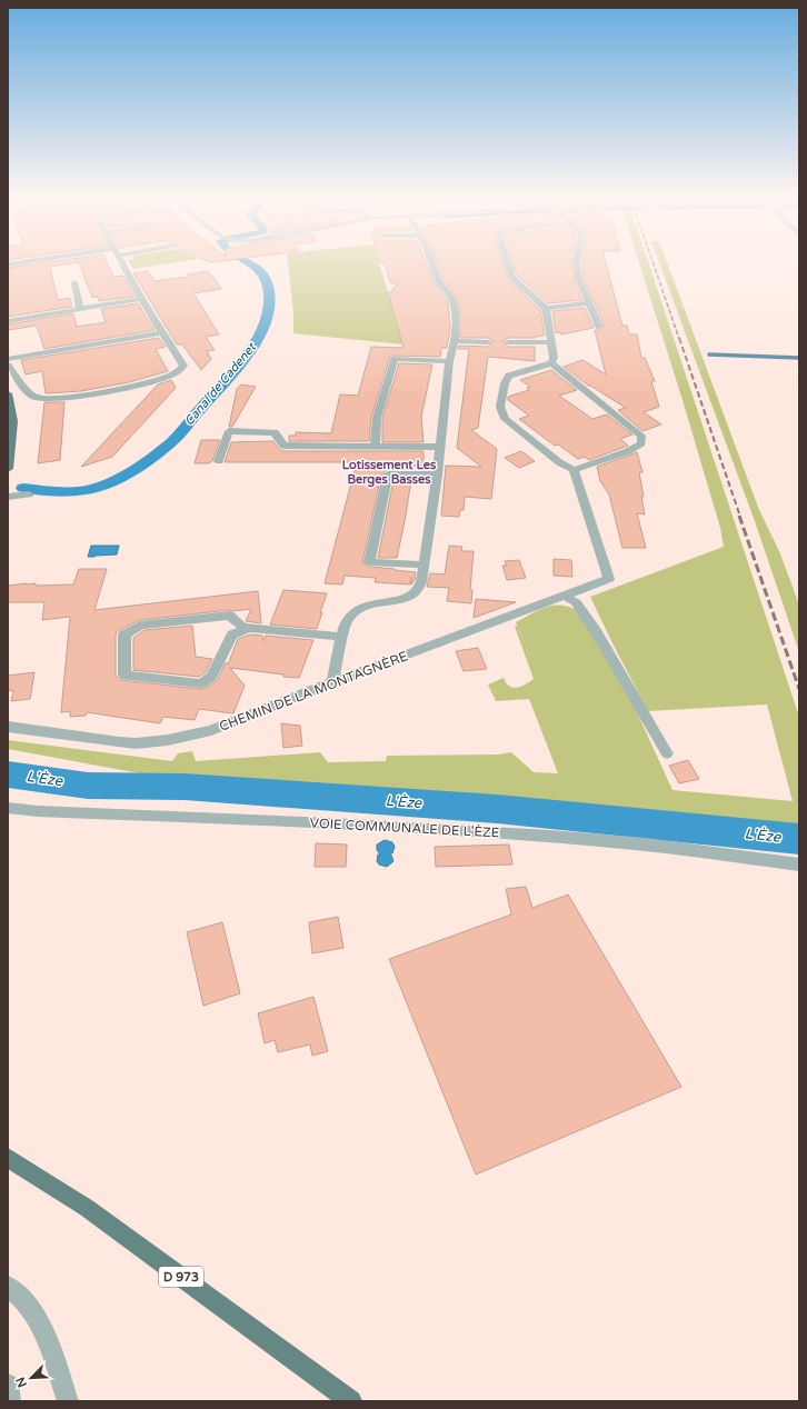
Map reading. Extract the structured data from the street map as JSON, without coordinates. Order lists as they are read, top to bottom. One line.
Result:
{"streets":{"main road":["D 973"],"street":["CHEMIN DE LA MONTAGNÈRE","VOIE COMMUNALE DE L'ÈZE"]},"districts":["Lotissement Les Berges Basses"],"water":["Canal de Cadenet","L'Èze"],"north":"bottom left"}
